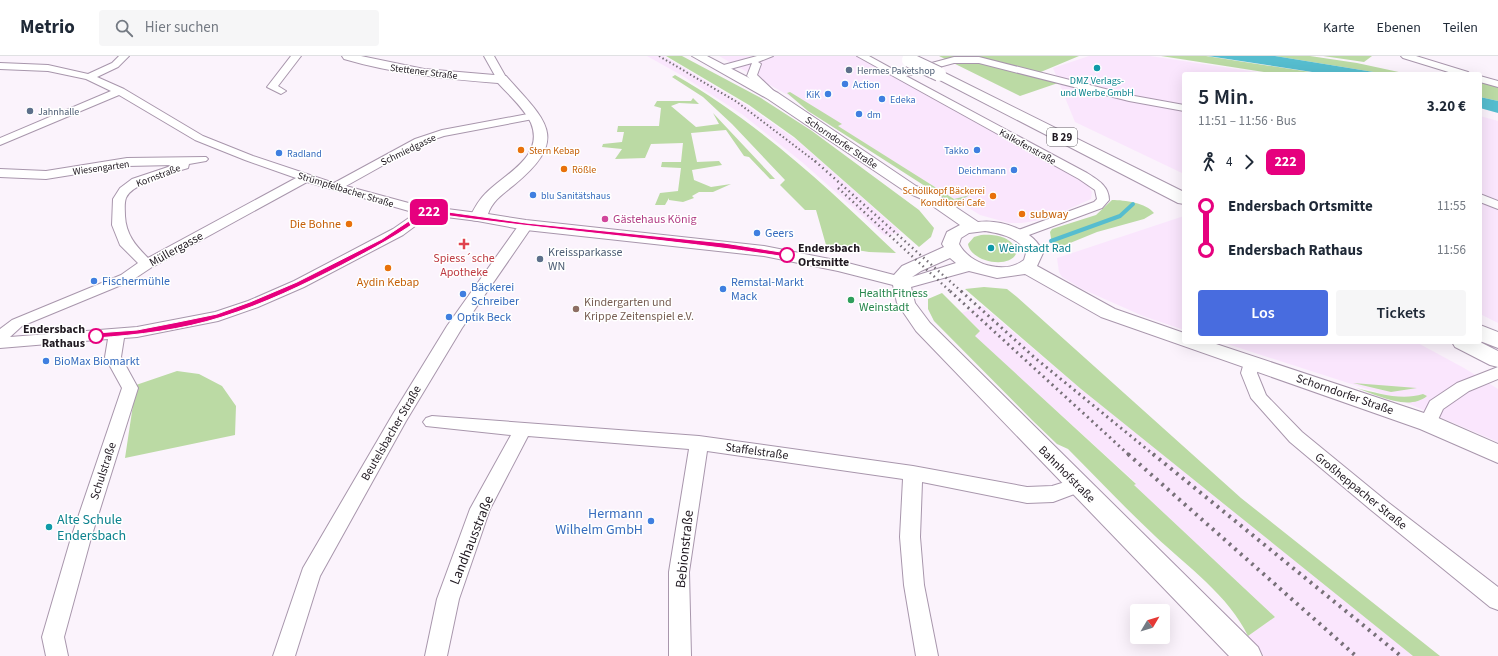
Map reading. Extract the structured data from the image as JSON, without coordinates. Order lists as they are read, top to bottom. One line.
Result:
{"streets":{"highway":["B 29"],"street":["Stettener Straße","Schorndorfer Straße","Kalkofenstraße","Schmiedgasse","Wiesengarten","Kornstraße","Strümpfelbacher Straße","Müllergasse","Beutelsbacher Straße","Staffelstraße","Schulstraße","Bahnhofstraße","Großheppacher Straße","Landhausstraße","Bebionstraße"]},"crossings":[["Schorndorfer Straße","Großheppacher Straße"],["Schmiedgasse","Strümpfelbacher Straße"],["Wiesengarten","Kornstraße"],["Kornstraße","Strümpfelbacher Straße"],["Kornstraße","Müllergasse"],["Strümpfelbacher Straße","Müllergasse"],["Strümpfelbacher Straße","Beutelsbacher Straße"],["Strümpfelbacher Straße","Bahnhofstraße"],["Staffelstraße","Bahnhofstraße"],["Staffelstraße","Landhausstraße"],["Staffelstraße","Bebionstraße"]],"places":{"other":["DMZ Verlags- und Werbe GmbH","Hermes Paketshop","Action","KiK","Edeka","Jahnhalle","dm","Stern Kebap","Takko","Radland","Rößle","Deichmann","blu Sanitätshaus","Schöllkopf Bäckerei Konditorei Cafe","subway","Gästehaus König","Die Bohne","Geers","Weinstadt Rad","Endersbach Ortsmitte","Kreissparkasse WN","Aydin Kebap","Fischermühle","Remstal-Markt Mack","Bäckerei Schreiber","HealthFitness Weinstadt","Kindergarten und Krippe Zeitenspiel e.V.","Optik Beck","Endersbach Rathaus","BioMax Biomarkt","Hermann Wilhelm GmbH","Alte Schule Endersbach"],"health":["Spiess´sche Apotheke"]},"lines":["bus line 222"],"north":"top right","page":{"header":"Metrio","search":"Hier suchen","nav":["Karte","Ebenen","Teilen"],"on_map":"222","heading":["5 Min.","11:51 – 11:56 · Bus","3.20 €"],"legs":["4","222"],"list":[{"name":"Endersbach Ortsmitte","value":"11:55"},{"name":"Endersbach Rathaus","value":"11:56"}],"buttons":["Los","Tickets"]}}
